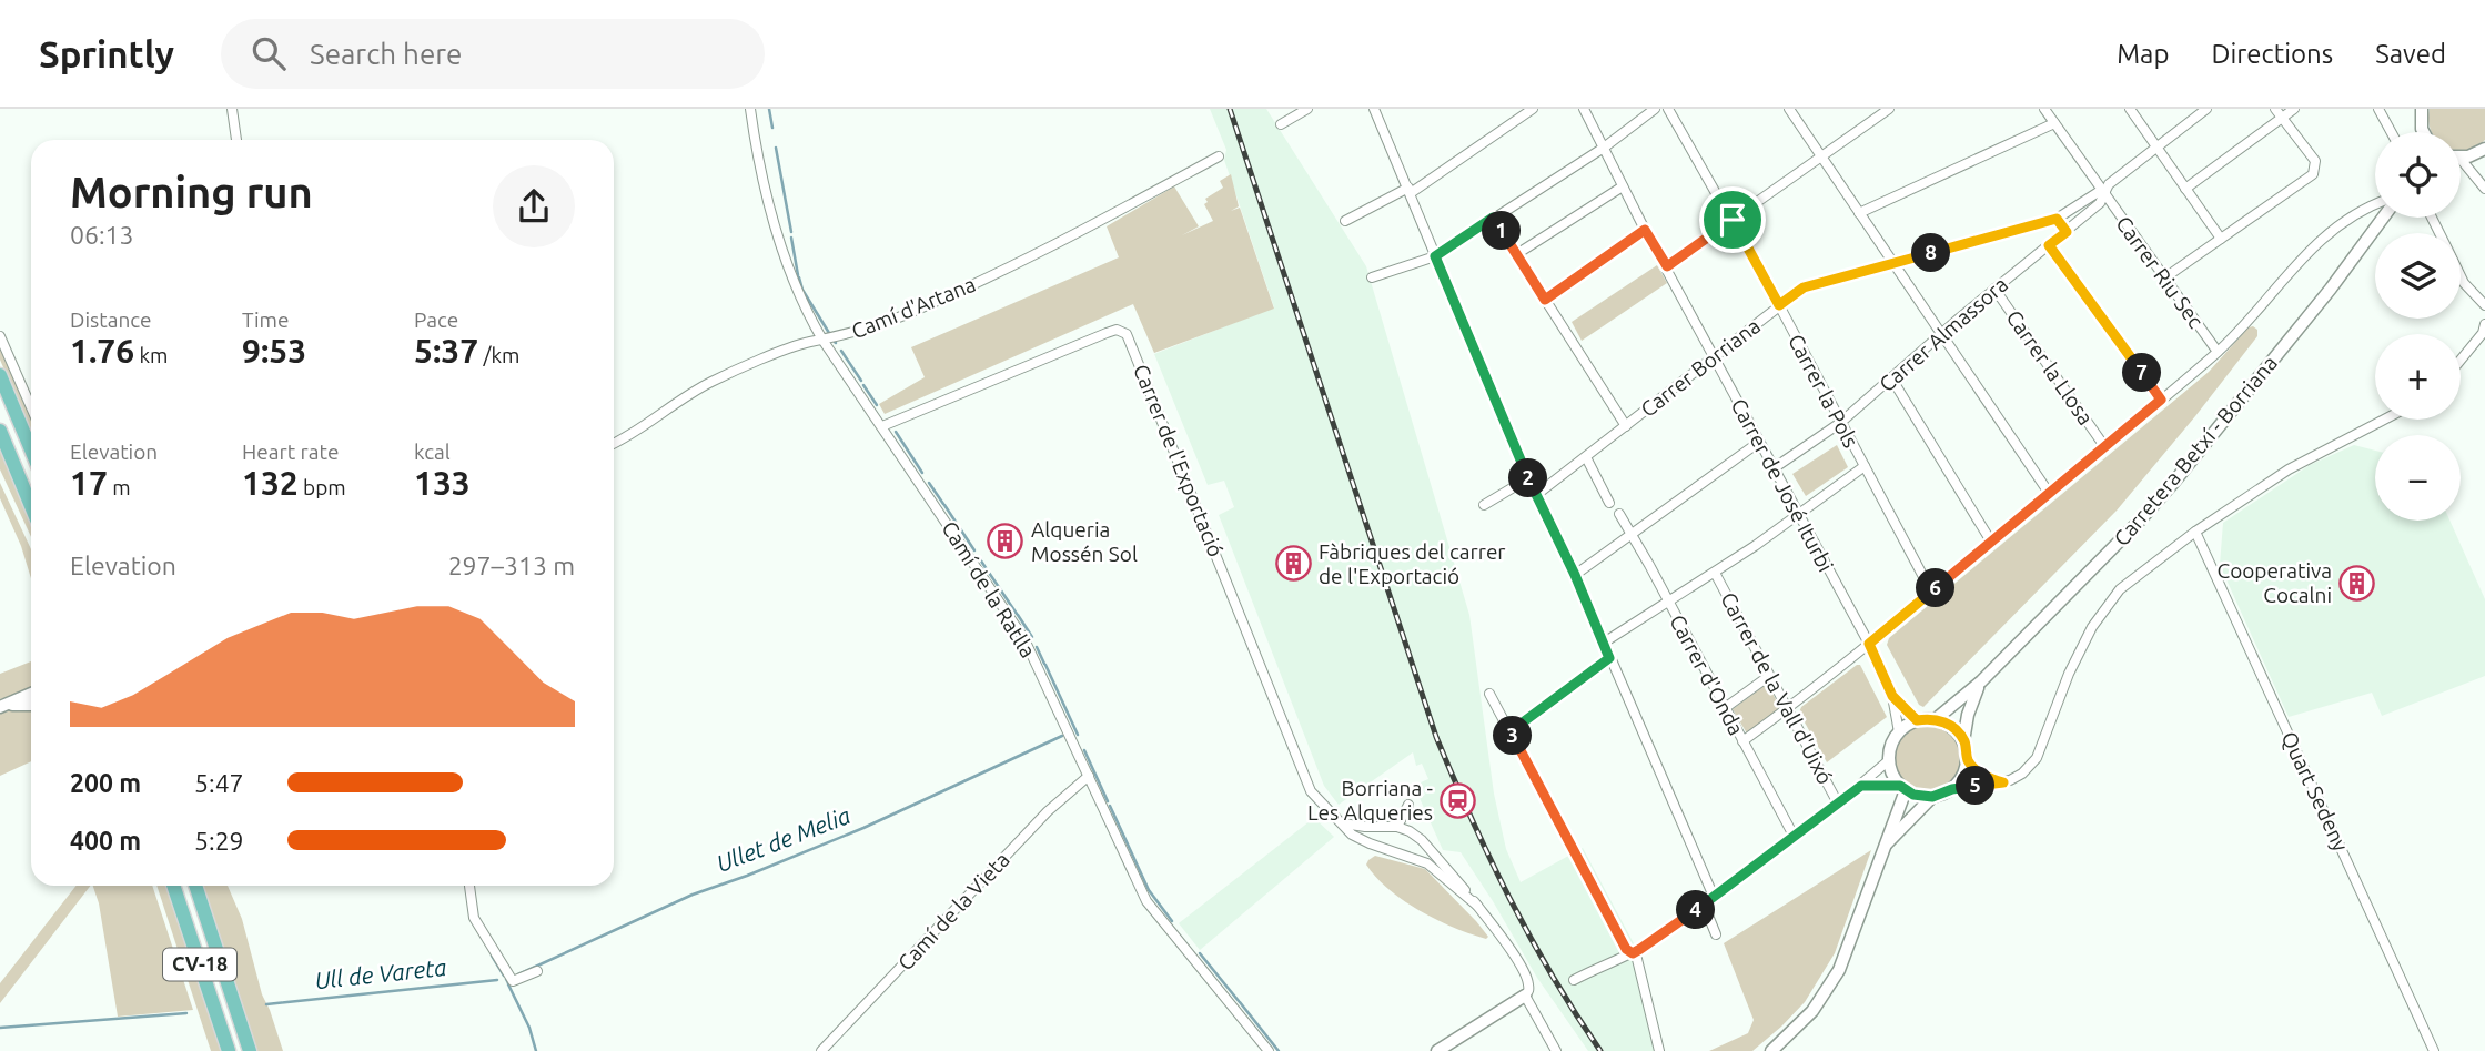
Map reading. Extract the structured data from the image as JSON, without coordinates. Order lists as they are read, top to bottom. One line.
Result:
{"streets":{"main road":["Carretera Betxí - Borriana","CV-18"],"street":["Carrer Riu Sec","Camí d'Artana","Carrer Almassora","Carrer Borriana","Carrer la Llosa","Carrer la Pols","Carrer de l'Exportació","Carrer de José Iturbi","Camí de la Ratlla","Carrer d'Onda","Carrer de la Vall d'Uixó","Quart Sedeny","Camí de la Vieta"]},"crossings":[["Carrer Riu Sec","Carrer Almassora"],["Carrer Riu Sec","Carrer Borriana"],["Camí d'Artana","Camí de la Ratlla"],["Carrer Almassora","Carrer Borriana"],["Carrer Almassora","Carrer la Llosa"],["Carrer Almassora","Carrer la Pols"],["Carrer Almassora","Carrer de José Iturbi"],["Carrer Borriana","Carrer la Pols"],["Carrer Borriana","Carrer de José Iturbi"],["Carretera Betxí - Borriana","Carrer de José Iturbi"],["Carrer de l'Exportació","Camí de la Ratlla"],["Camí de la Ratlla","Camí de la Vieta"]],"water":["Ullet de Melia","Ull de Vareta"],"places":{"building":["Alqueria Mossén Sol","Fàbriques del carrer de l'Exportació","Cooperativa Cocalni"],"station":["Borriana - Les Alqueries"]},"page":{"header":"Sprintly","search":"Search here","nav":["Map","Directions","Saved"],"map_buttons":["+","−"],"heading":["Morning run","06:13"],"pins":["1","8","7","2","6","3","5","4"],"stats":[["Distance","1.76 km"],["Time","9:53"],["Pace","5:37 /km"],["Elevation","17 m"],["Heart rate","132 bpm"],["kcal","133"]],"chart":["Elevation","297–313 m"],"list":[{"name":"200 m","note":"5:47"},{"name":"400 m","note":"5:29"}]}}
